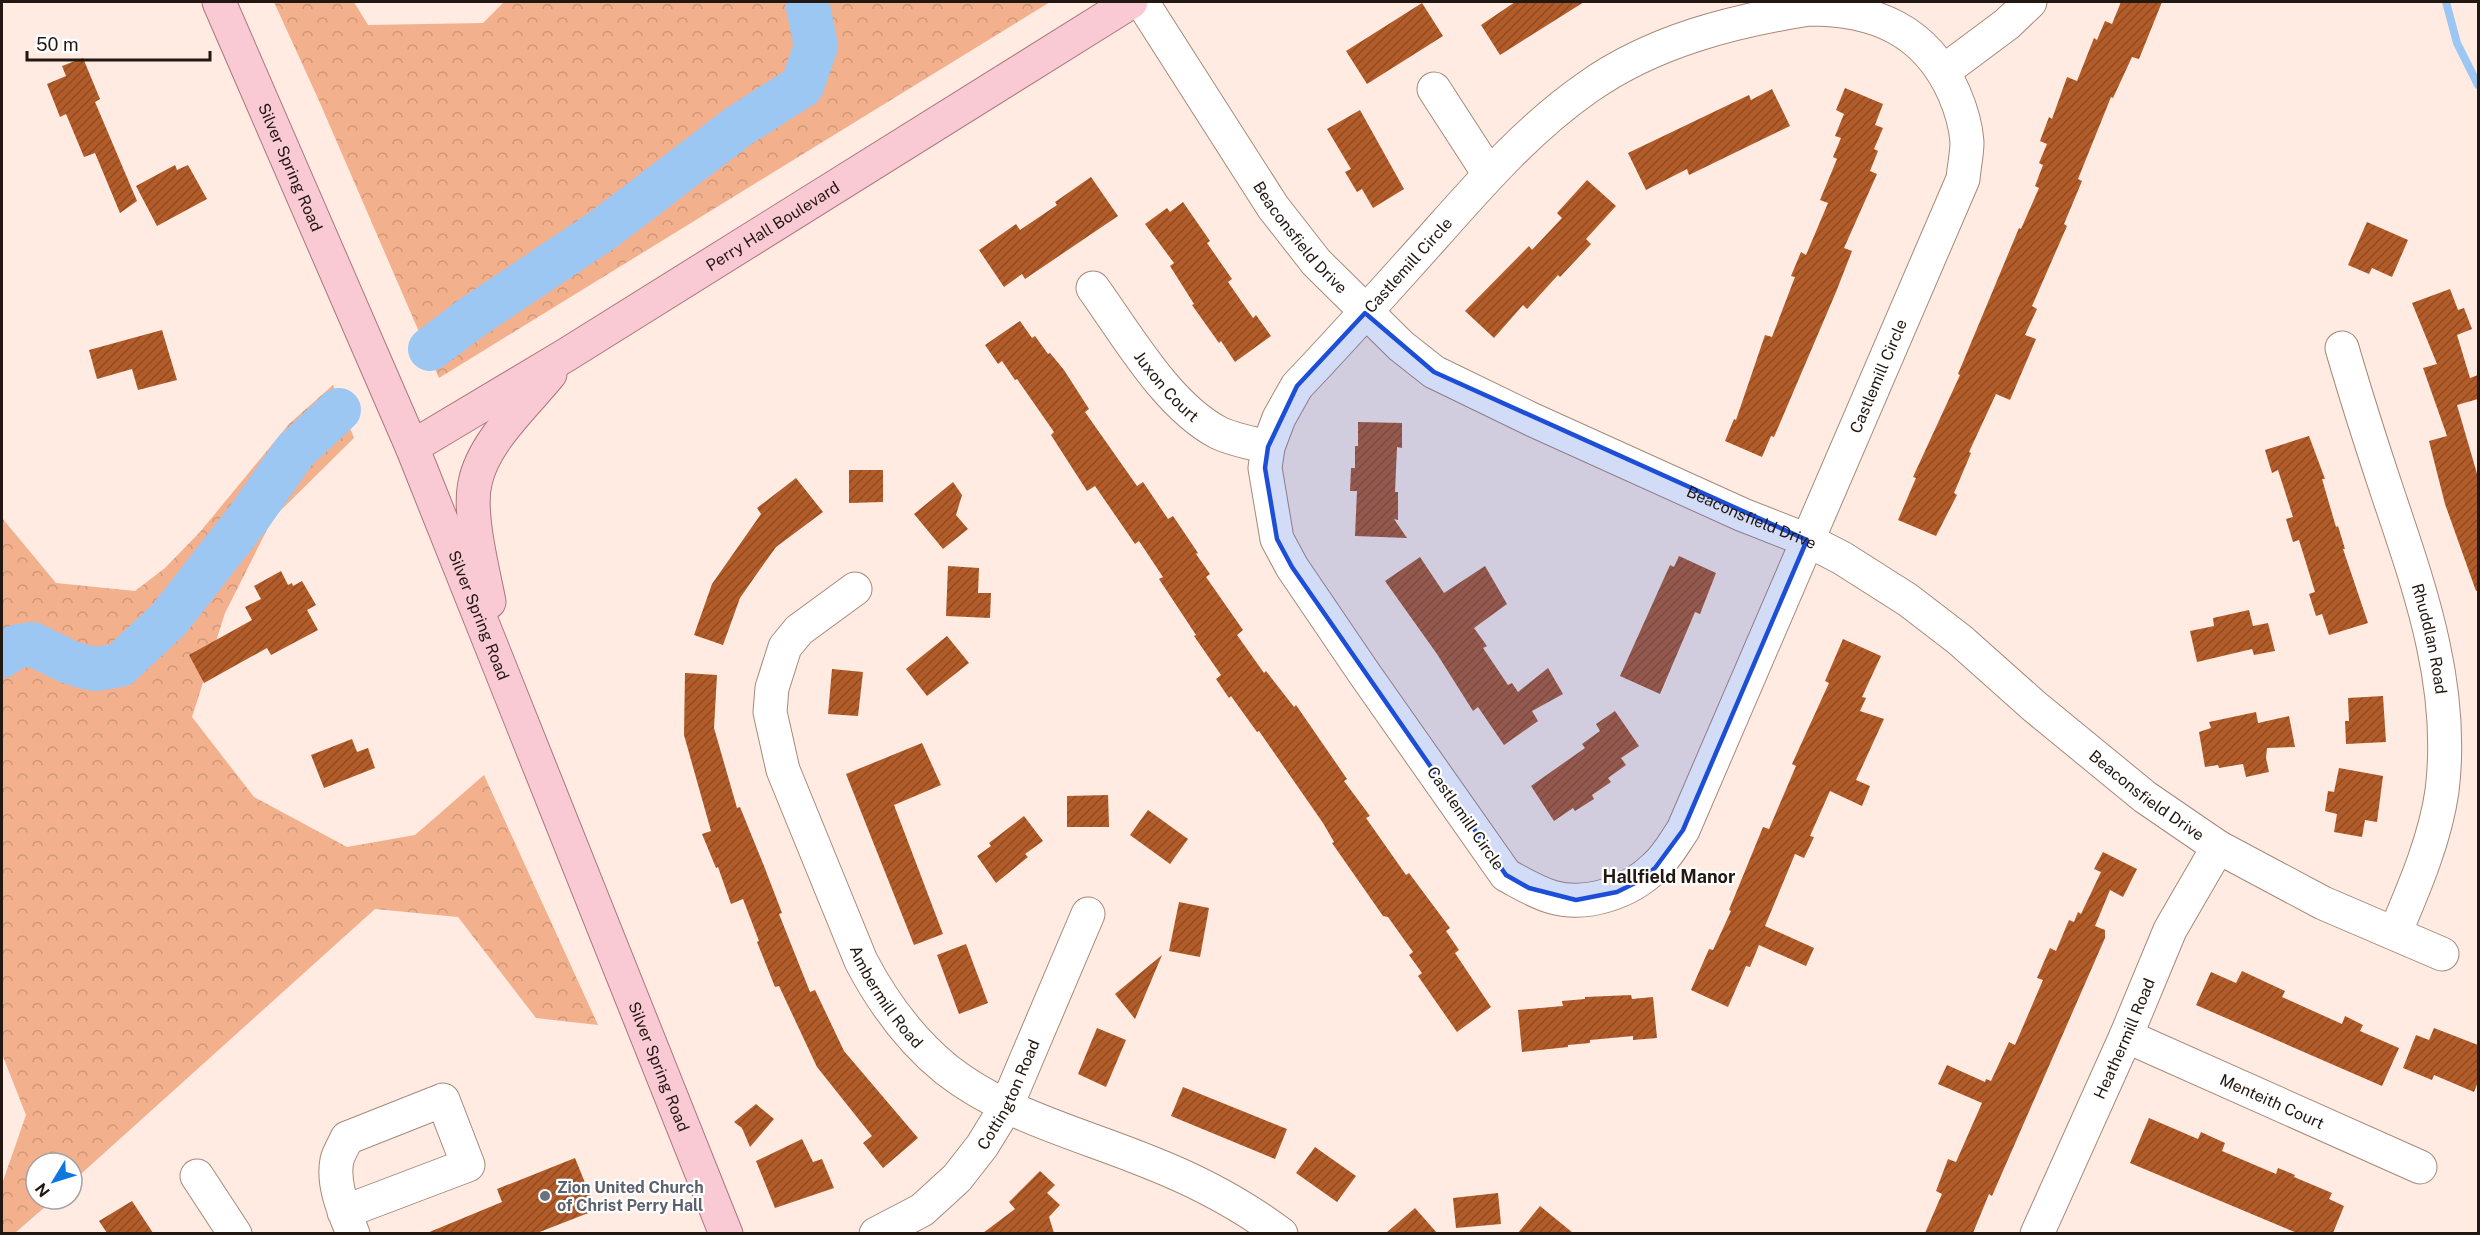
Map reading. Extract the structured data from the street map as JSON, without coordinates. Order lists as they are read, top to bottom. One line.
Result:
{"streets":{"main road":["Silver Spring Road","Perry Hall Boulevard"],"street":["Beaconsfield Drive","Castlemill Circle","Juxon Court","Rhuddlan Road","Ambermill Road","Heathermill Road","Cottington Road","Menteith Court"]},"crossings":[["Silver Spring Road","Perry Hall Boulevard"],["Beaconsfield Drive","Castlemill Circle"],["Beaconsfield Drive","Rhuddlan Road"],["Beaconsfield Drive","Heathermill Road"],["Castlemill Circle","Juxon Court"],["Ambermill Road","Cottington Road"],["Heathermill Road","Menteith Court"]],"districts":["Hallfield Manor"],"places":["Zion United Church of Christ Perry Hall"],"scale_bar":"50 m","north":"bottom left"}
